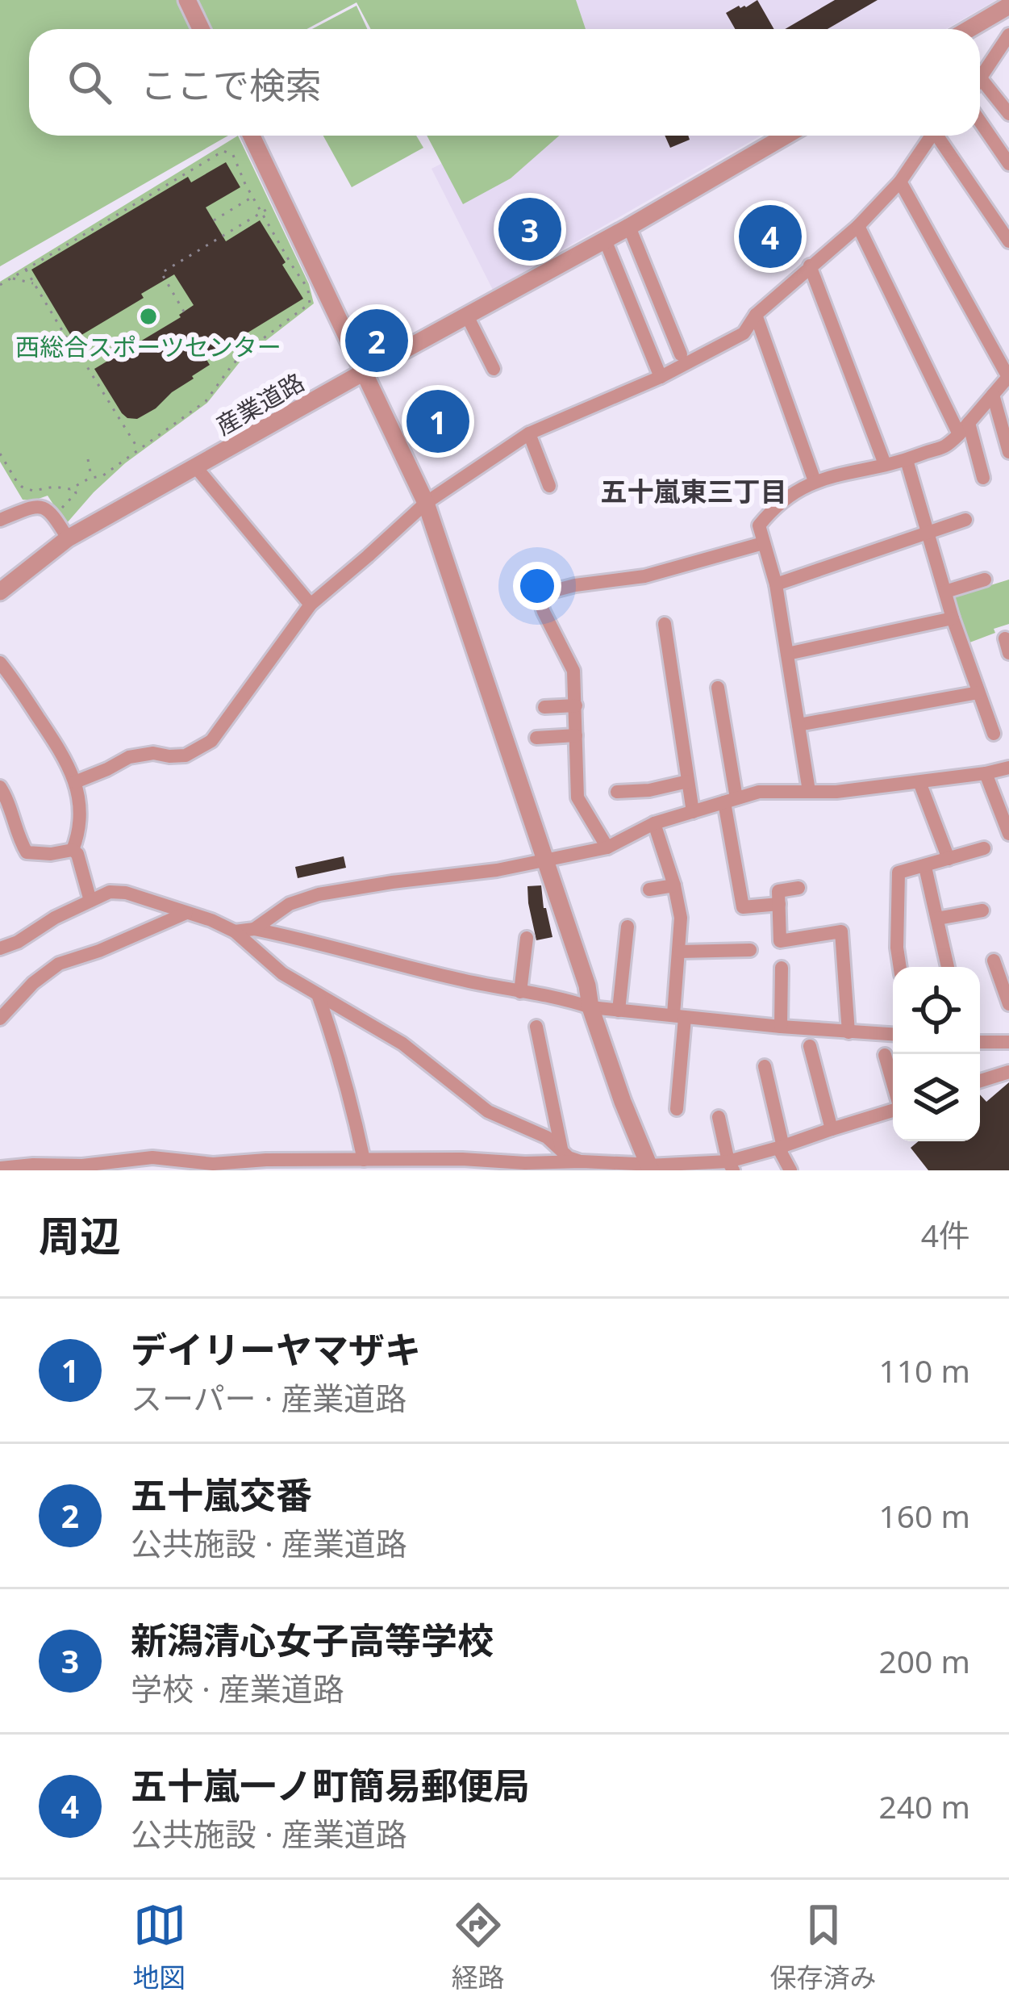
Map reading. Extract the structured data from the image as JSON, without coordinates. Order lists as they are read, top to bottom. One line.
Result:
{"streets":{"street":["産業道路"]},"districts":["五十嵐東三丁目"],"places":["西総合スポーツセンター"],"page":{"search":"ここで検索","pins":["3","4","2","1"],"heading":["周辺","4件"],"list":[{"mark":"1","name":"デイリーヤマザキ","note":"スーパー · 産業道路","value":"110 m"},{"mark":"2","name":"五十嵐交番","note":"公共施設 · 産業道路","value":"160 m"},{"mark":"3","name":"新潟清心女子高等学校","note":"学校 · 産業道路","value":"200 m"},{"mark":"4","name":"五十嵐一ノ町簡易郵便局","note":"公共施設 · 産業道路","value":"240 m"}],"nav":["地図","経路","保存済み"]}}
